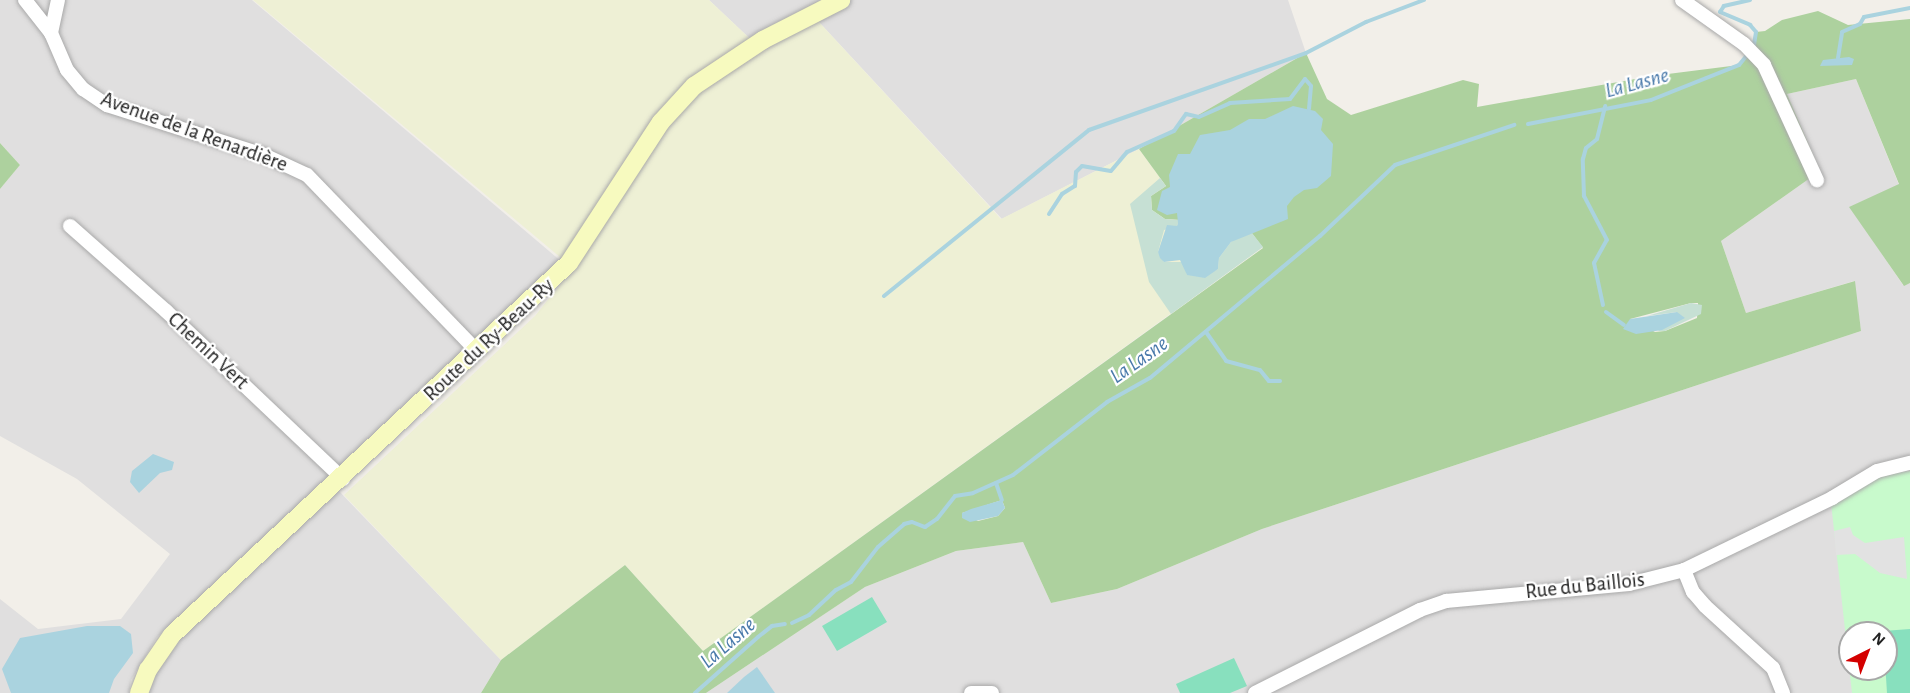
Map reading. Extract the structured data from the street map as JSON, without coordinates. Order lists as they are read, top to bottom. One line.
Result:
{"streets":{"street":["Avenue de la Renardière","Route du Ry-Beau-Ry","Chemin Vert","Rue du Baillois"]},"crossings":[["Avenue de la Renardière","Route du Ry-Beau-Ry"],["Route du Ry-Beau-Ry","Chemin Vert"]],"water":["La Lasne"],"north":"top right"}
